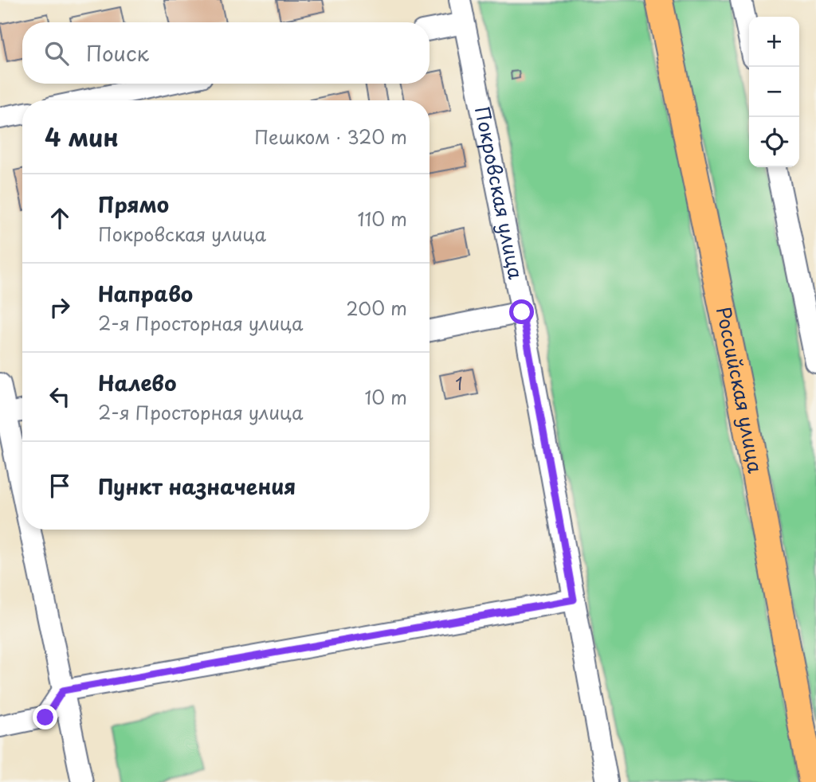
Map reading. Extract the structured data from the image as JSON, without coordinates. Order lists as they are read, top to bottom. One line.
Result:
{"streets":{"main road":["Российская улица"],"street":["Покровская улица"]},"house_numbers":["1"],"page":{"map_buttons":["+","−"],"search":"Поиск","heading":["4 мин","Пешком · 320 m"],"list":[["Прямо","Покровская улица","110 m"],["Направо","2-я Просторная улица","200 m"],["Налево","2-я Просторная улица","10 m"],"Пункт назначения"]}}
